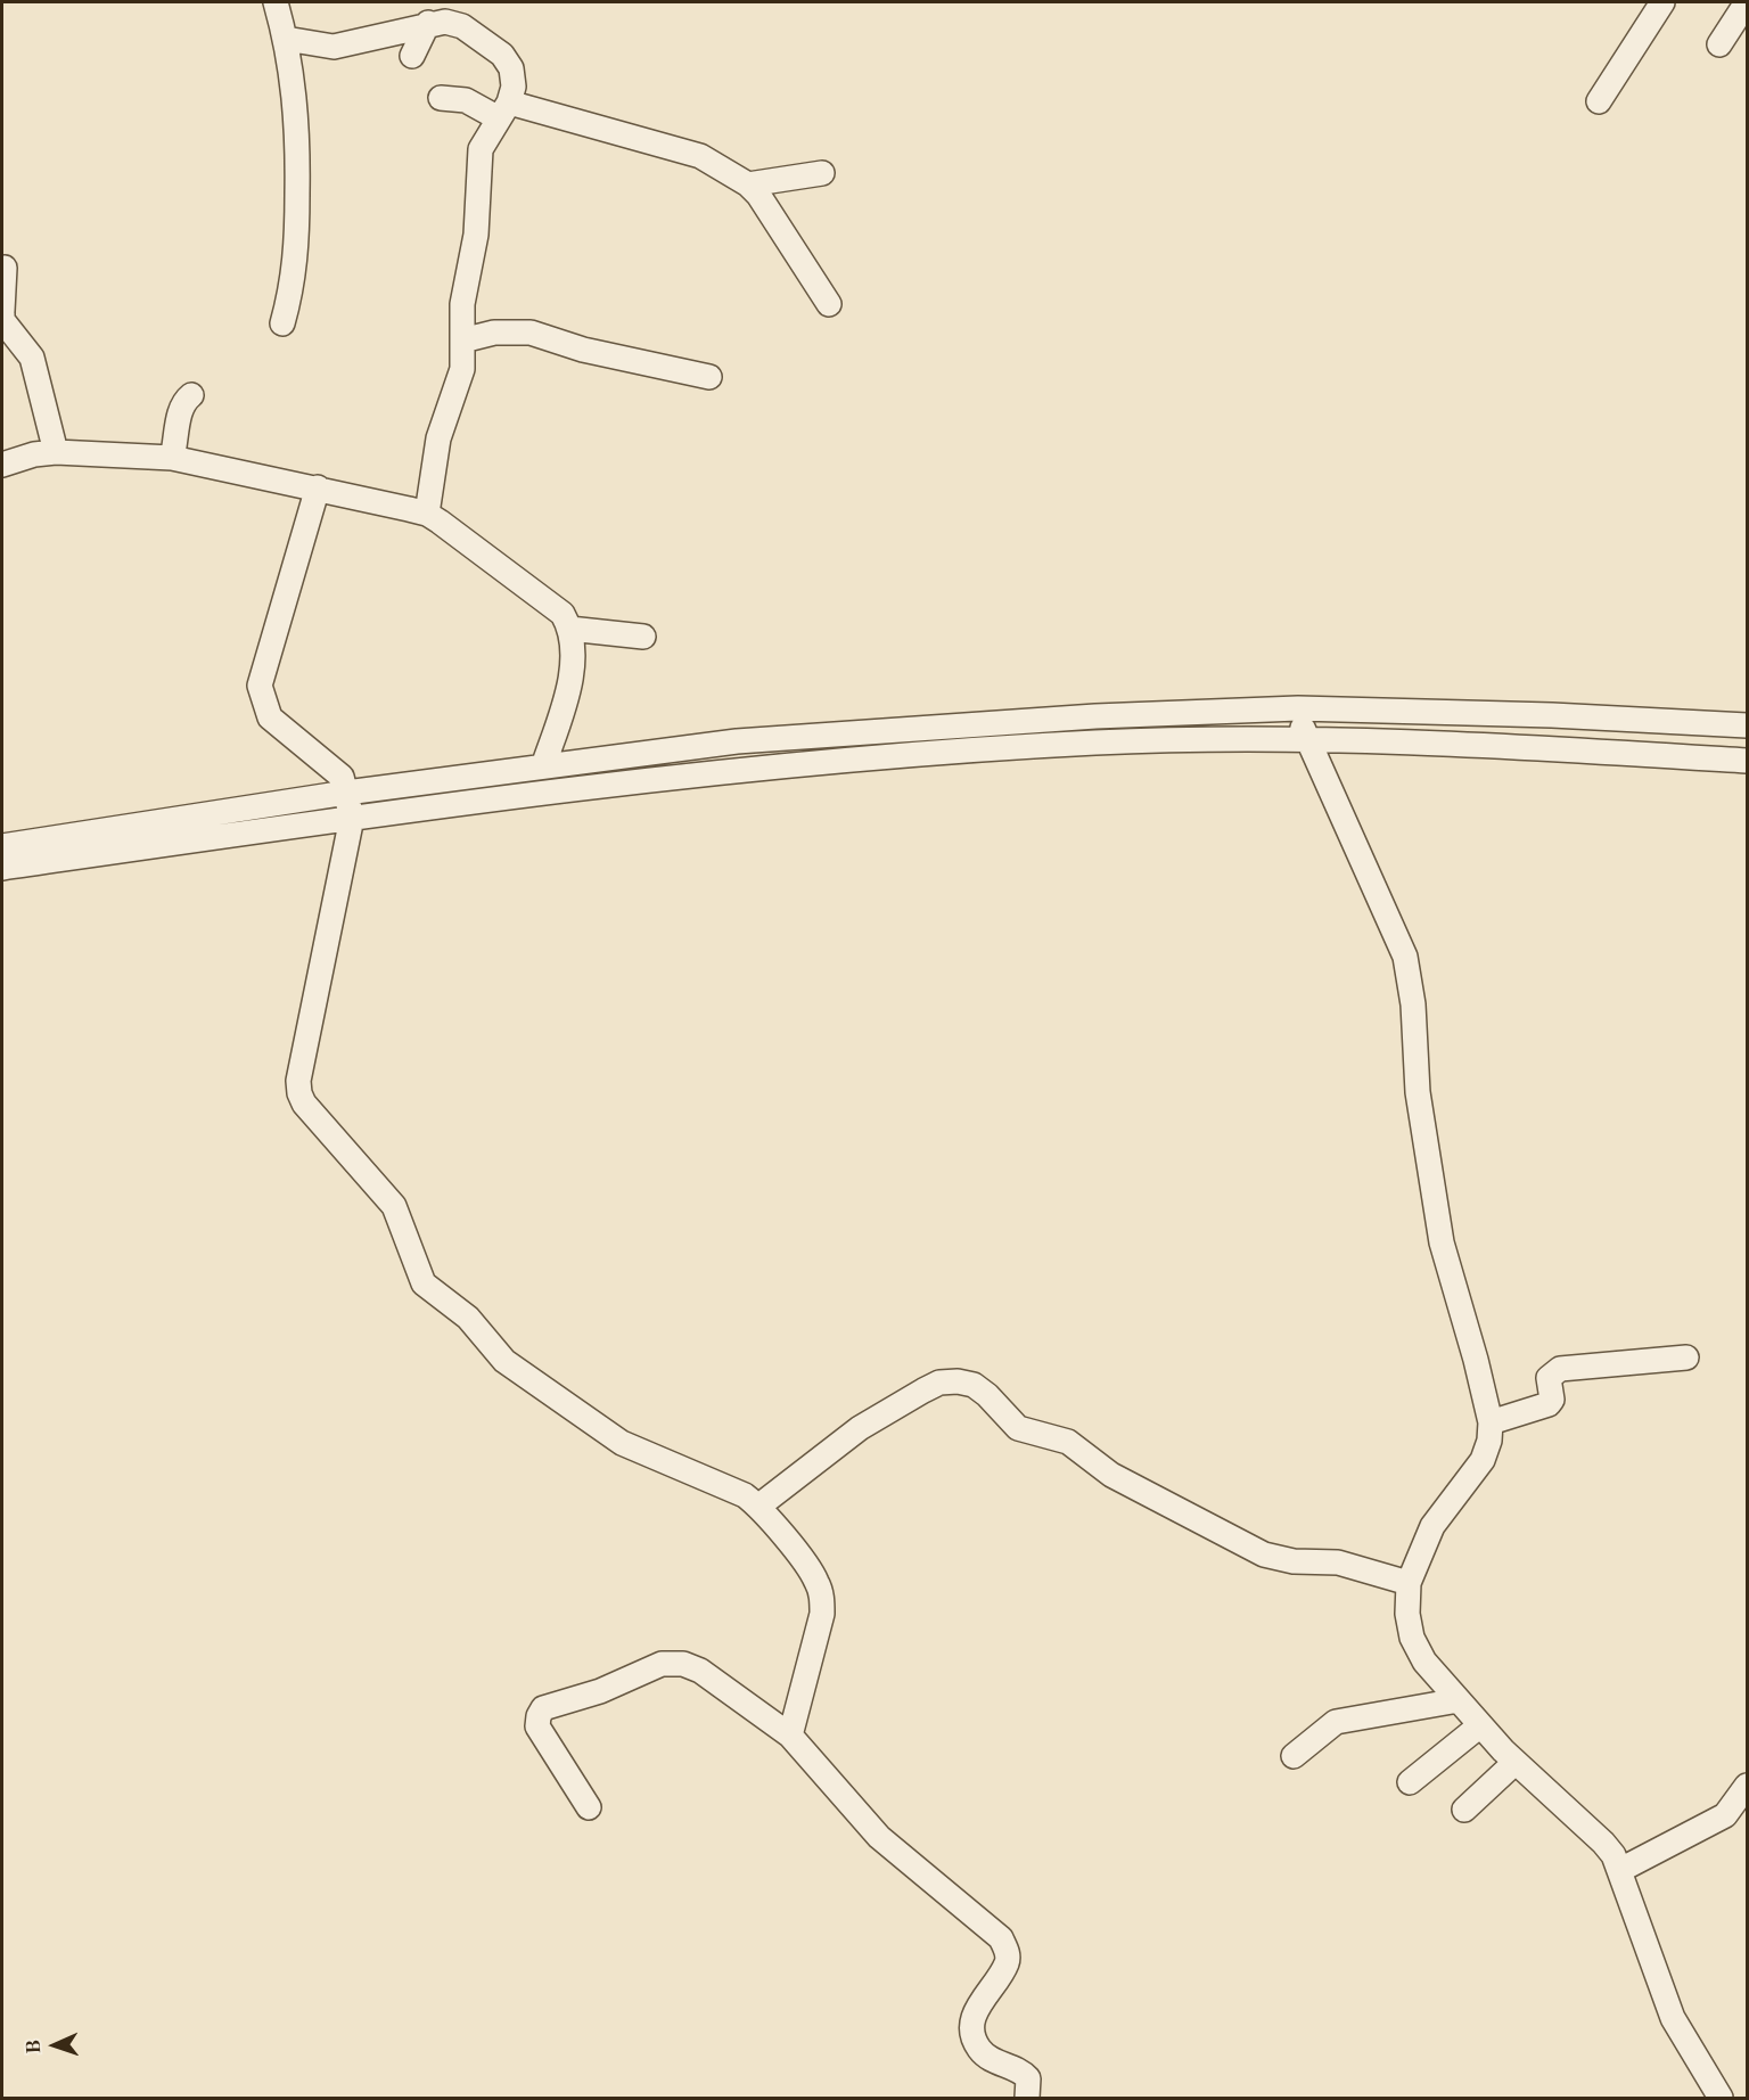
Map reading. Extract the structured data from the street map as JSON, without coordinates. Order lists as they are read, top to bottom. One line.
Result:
{"north":"left"}
